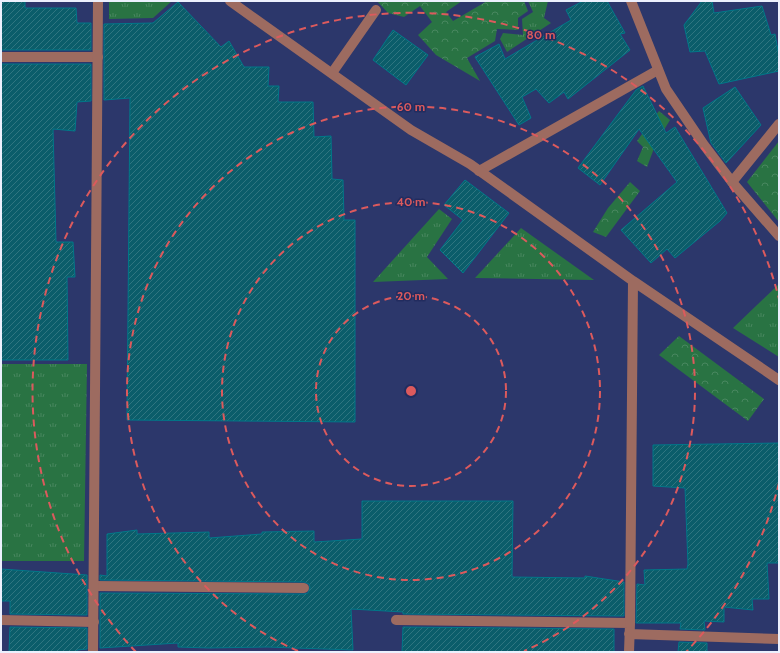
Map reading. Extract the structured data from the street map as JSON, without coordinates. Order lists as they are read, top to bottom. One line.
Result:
{"rings":["80 m","60 m","40 m","20 m"]}
